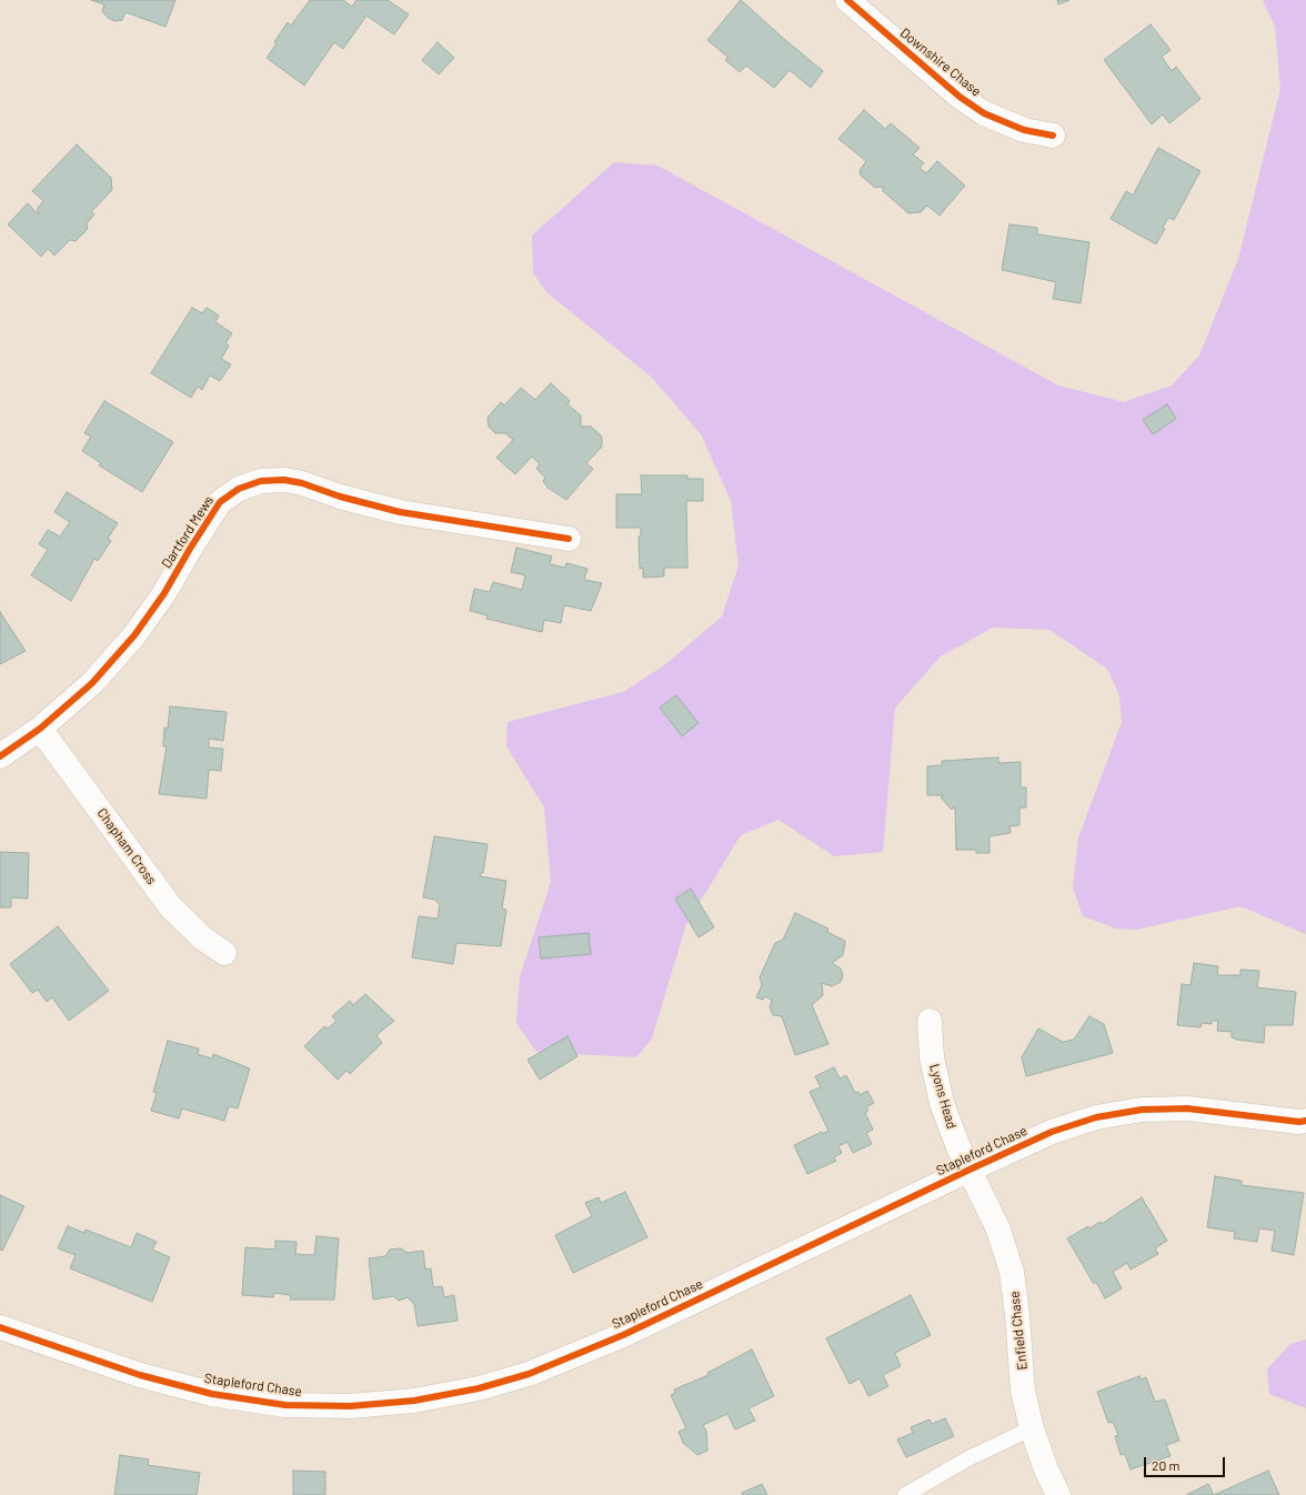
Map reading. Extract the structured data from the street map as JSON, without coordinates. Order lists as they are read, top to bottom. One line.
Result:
{"streets":{"street":["Downshire Chase","Dartford Mews","Chapham Cross","Lyons Head","Stapleford Chase","Enfield Chase"]},"crossings":[["Dartford Mews","Chapham Cross"],["Lyons Head","Stapleford Chase"],["Lyons Head","Enfield Chase"],["Stapleford Chase","Enfield Chase"]],"scale_bar":"20 m"}
